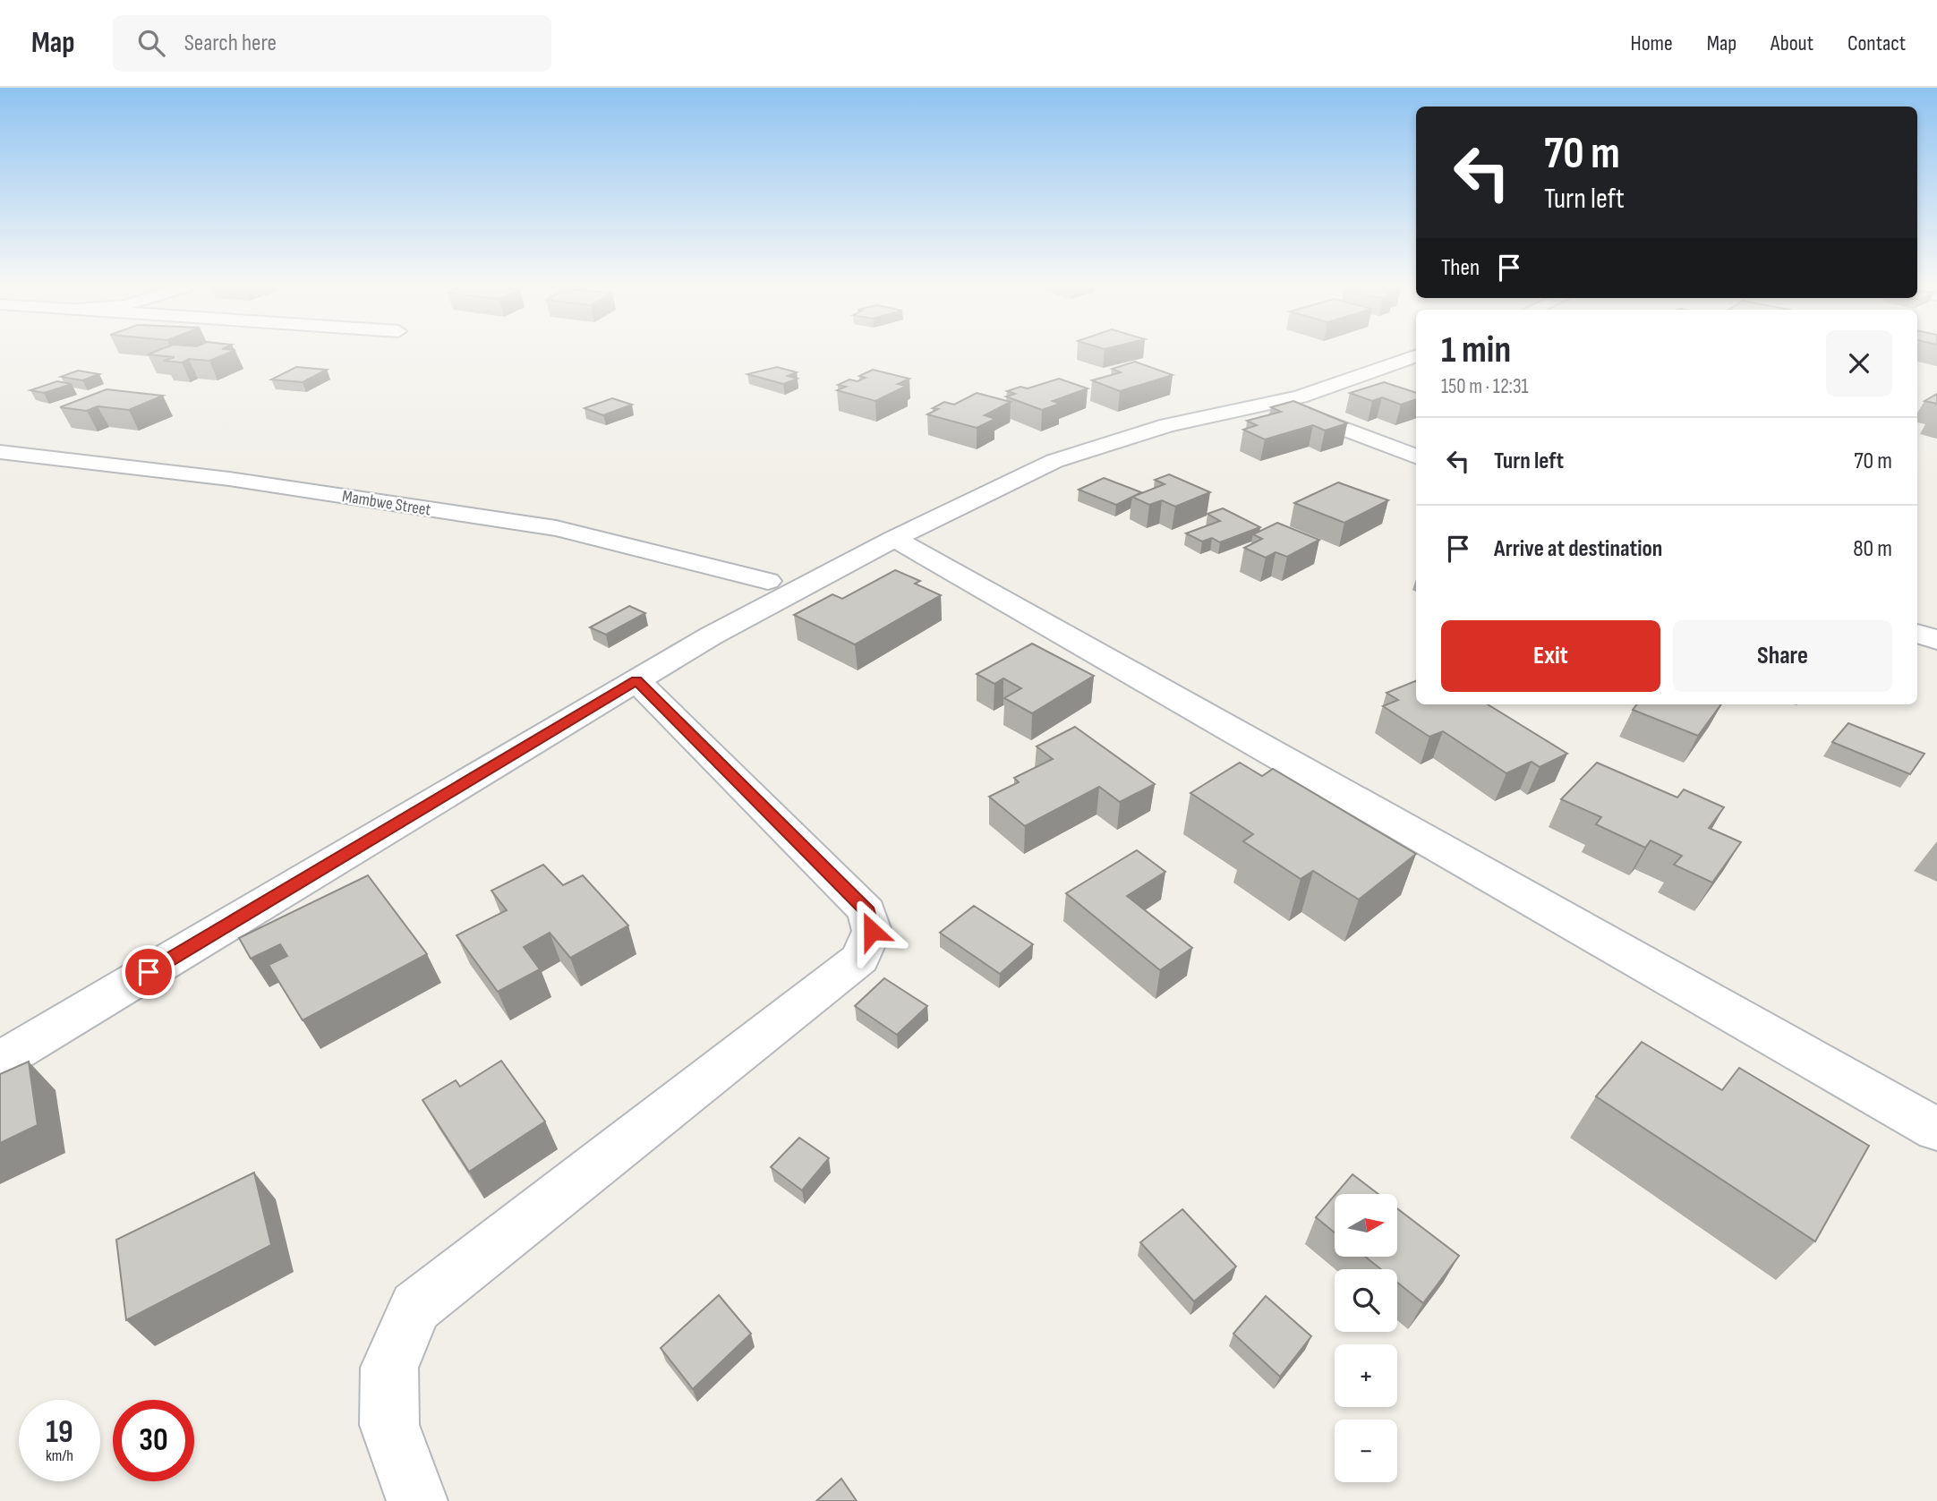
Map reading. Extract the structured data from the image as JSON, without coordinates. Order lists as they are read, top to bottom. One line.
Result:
{"streets":{"street":["Mambwe Street"]},"north":"right","page":{"header":"Map","search":"Search here","nav":["Home","Map","About","Contact"],"turn":["70 m","Turn left"],"then":"Then","heading":["1 min","150 m · 12:31"],"list":[{"name":"Turn left","value":"70 m"},{"name":"Arrive at destination","value":"80 m"}],"buttons":["Exit","Share"],"map_buttons":["+","−"],"speed":"19 km/h","limit":"30"}}
